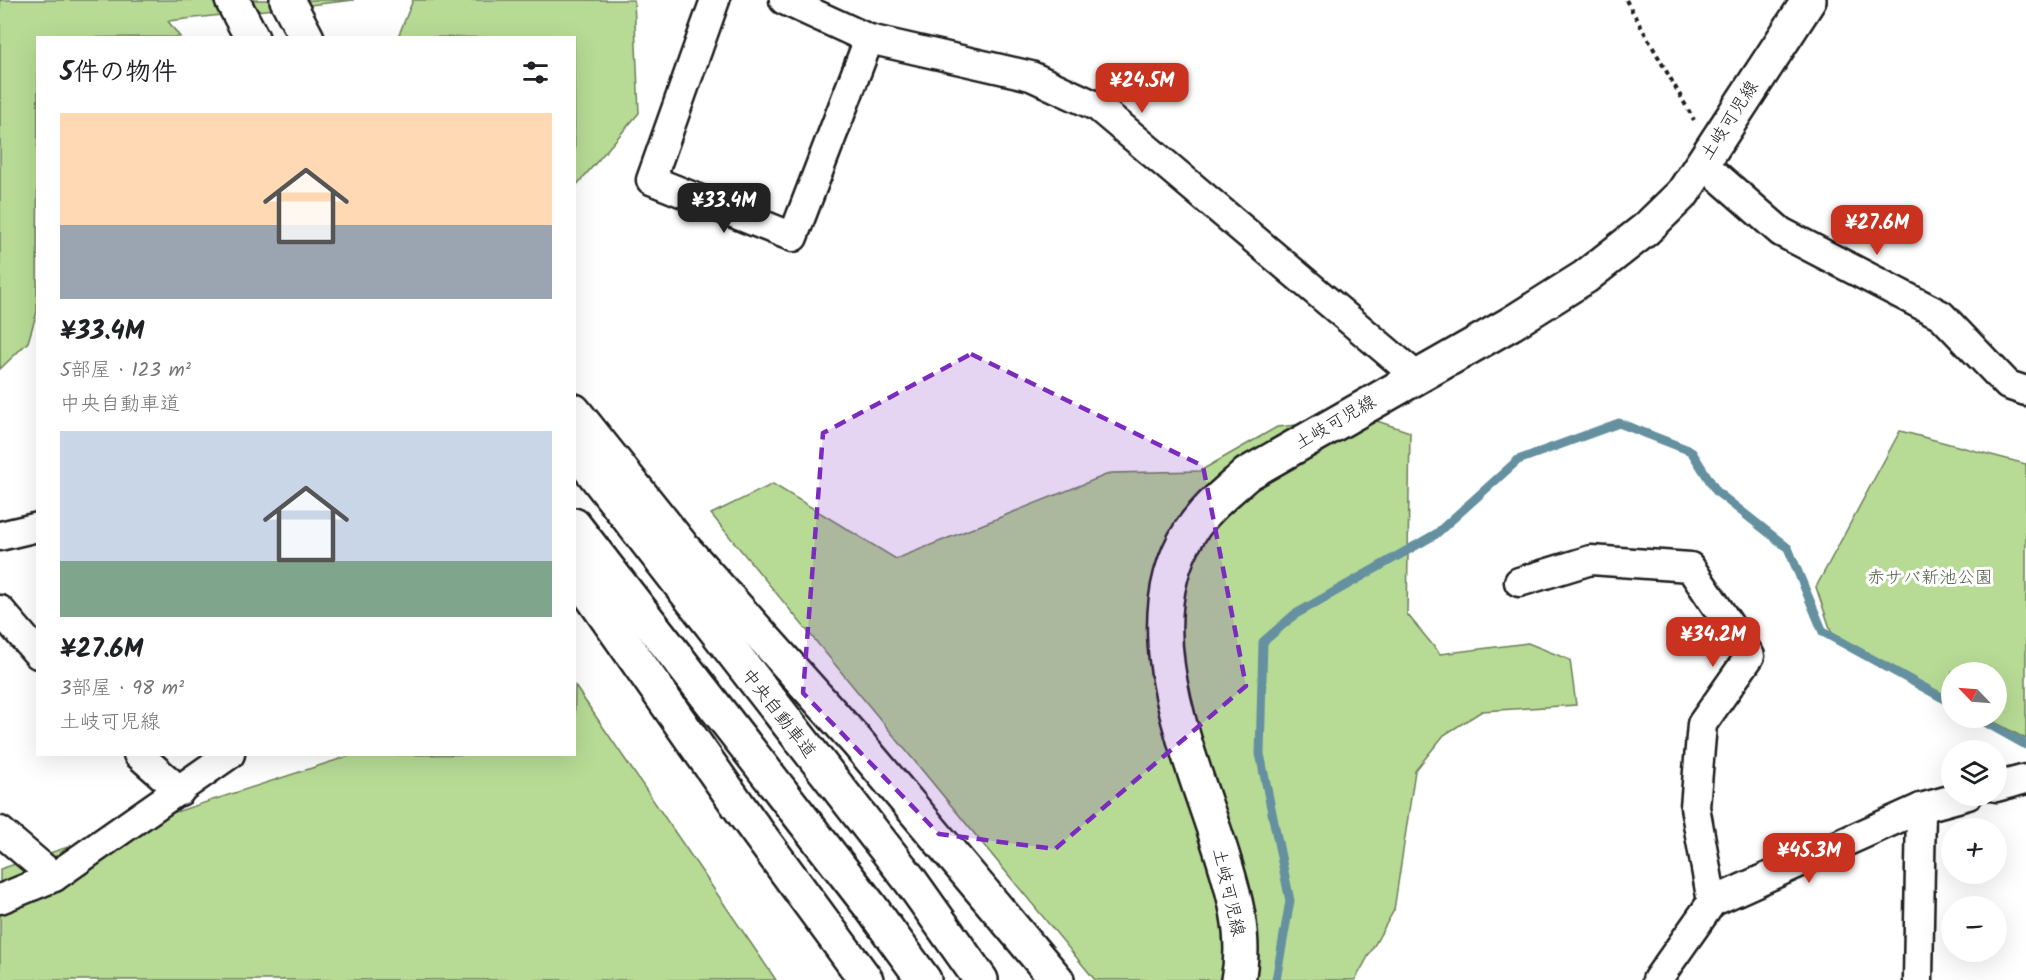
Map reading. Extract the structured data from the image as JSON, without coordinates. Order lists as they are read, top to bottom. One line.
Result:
{"streets":{"main road":["土岐可児線","中央自動車道"]},"parks":["赤サバ新池公園"],"north":"top left","page":{"heading":"5件の物件","price":["¥24.5M","¥33.4M","¥27.6M","¥34.2M","¥45.3M"],"list":[{"name":"¥33.4M","note":"5部屋 · 123 m² · 中央自動車道"},{"name":"¥27.6M","note":"3部屋 · 98 m² · 土岐可児線"}],"map_buttons":["+","−"]}}
